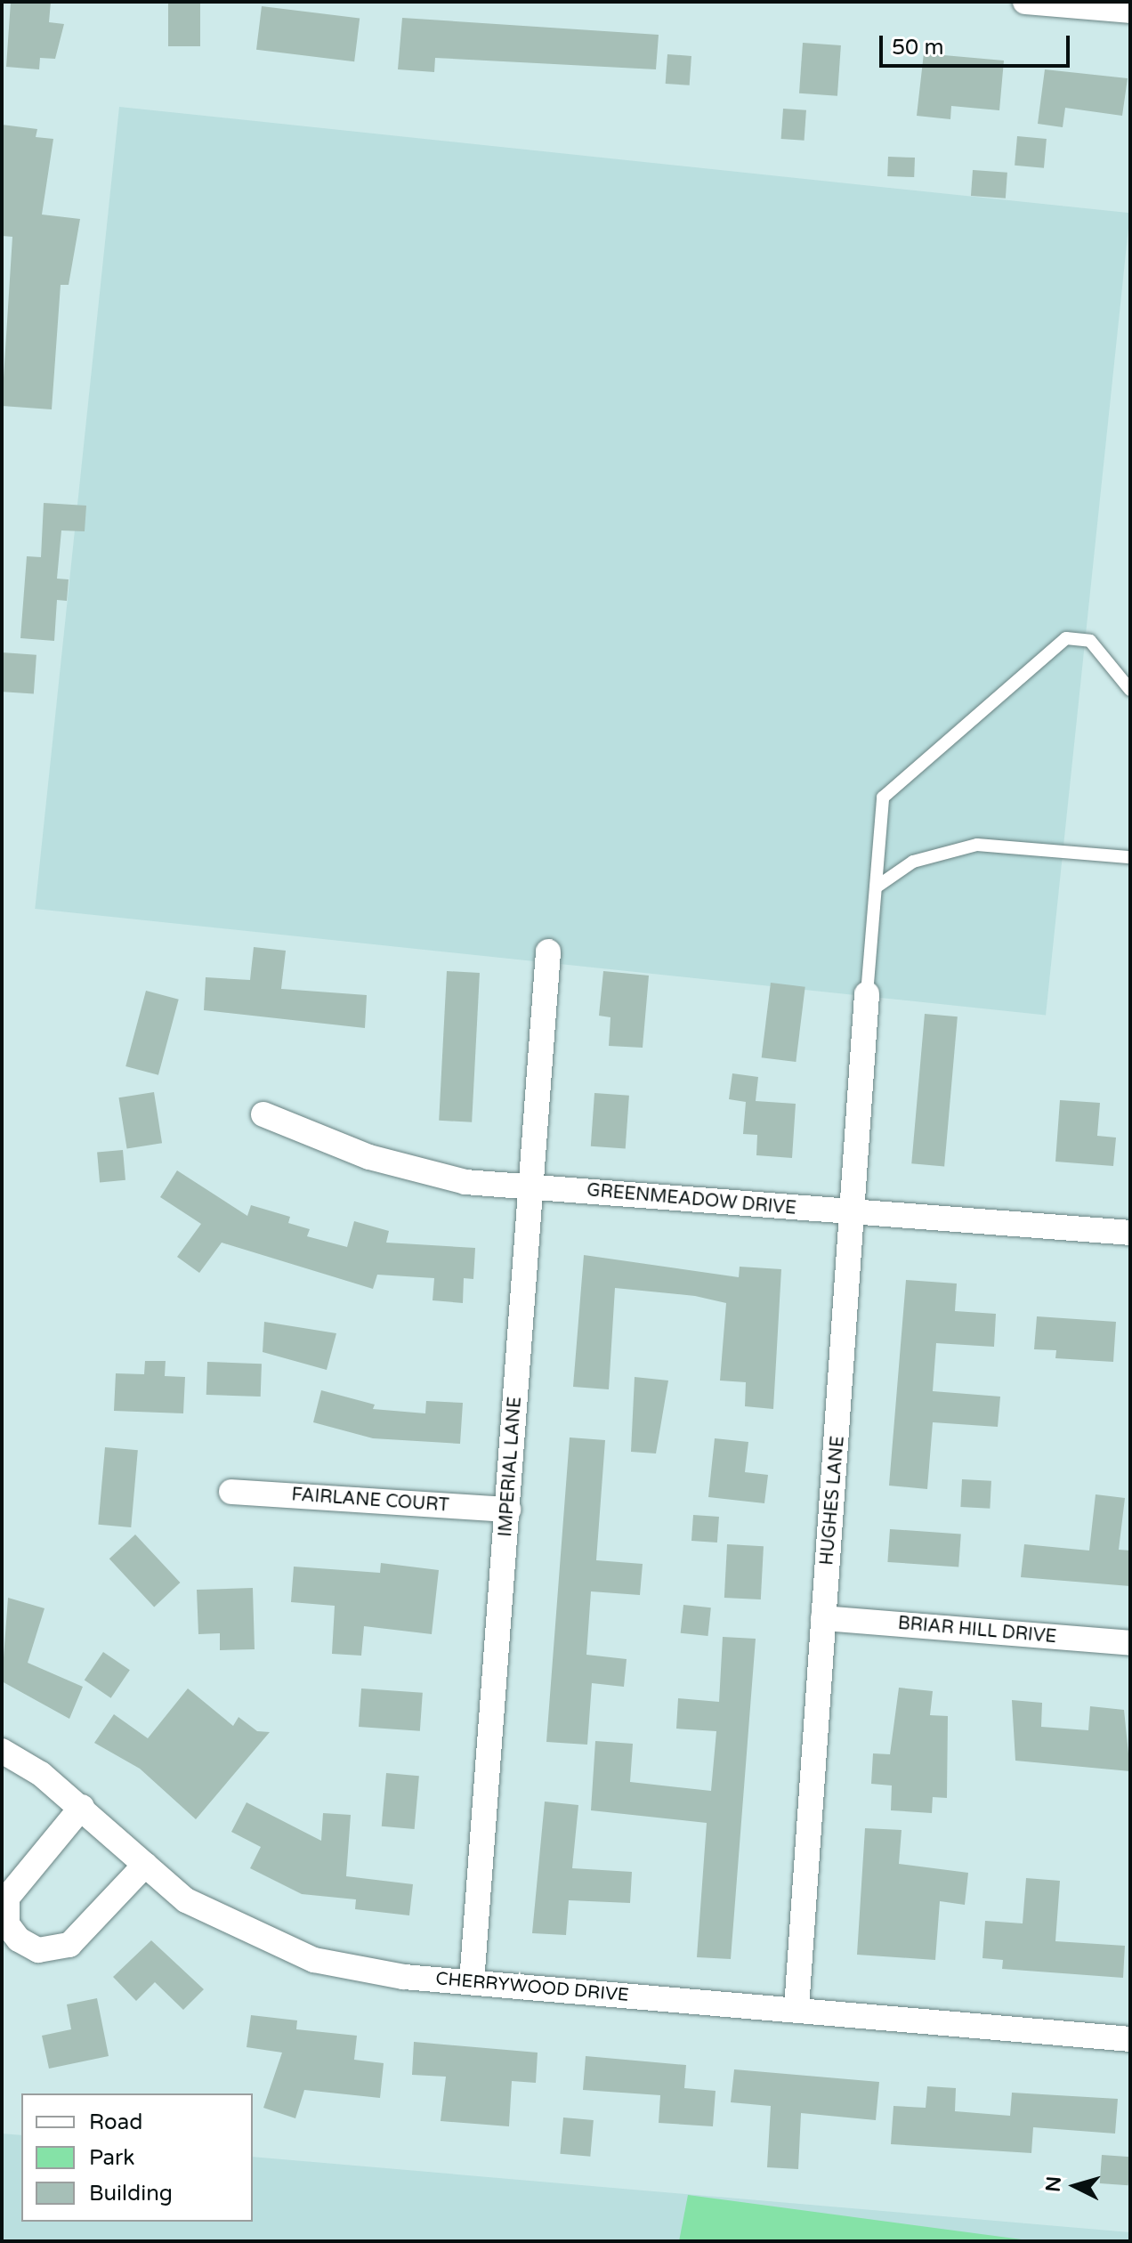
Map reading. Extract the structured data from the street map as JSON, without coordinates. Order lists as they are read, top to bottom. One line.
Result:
{"streets":{"street":["GREENMEADOW DRIVE","IMPERIAL LANE","FAIRLANE COURT","HUGHES LANE","BRIAR HILL DRIVE","CHERRYWOOD DRIVE"]},"crossings":[["GREENMEADOW DRIVE","IMPERIAL LANE"],["GREENMEADOW DRIVE","HUGHES LANE"],["IMPERIAL LANE","FAIRLANE COURT"],["IMPERIAL LANE","CHERRYWOOD DRIVE"],["HUGHES LANE","BRIAR HILL DRIVE"],["HUGHES LANE","CHERRYWOOD DRIVE"]],"legend":["Road","Park","Building"],"scale_bar":"50 m","north":"left"}
